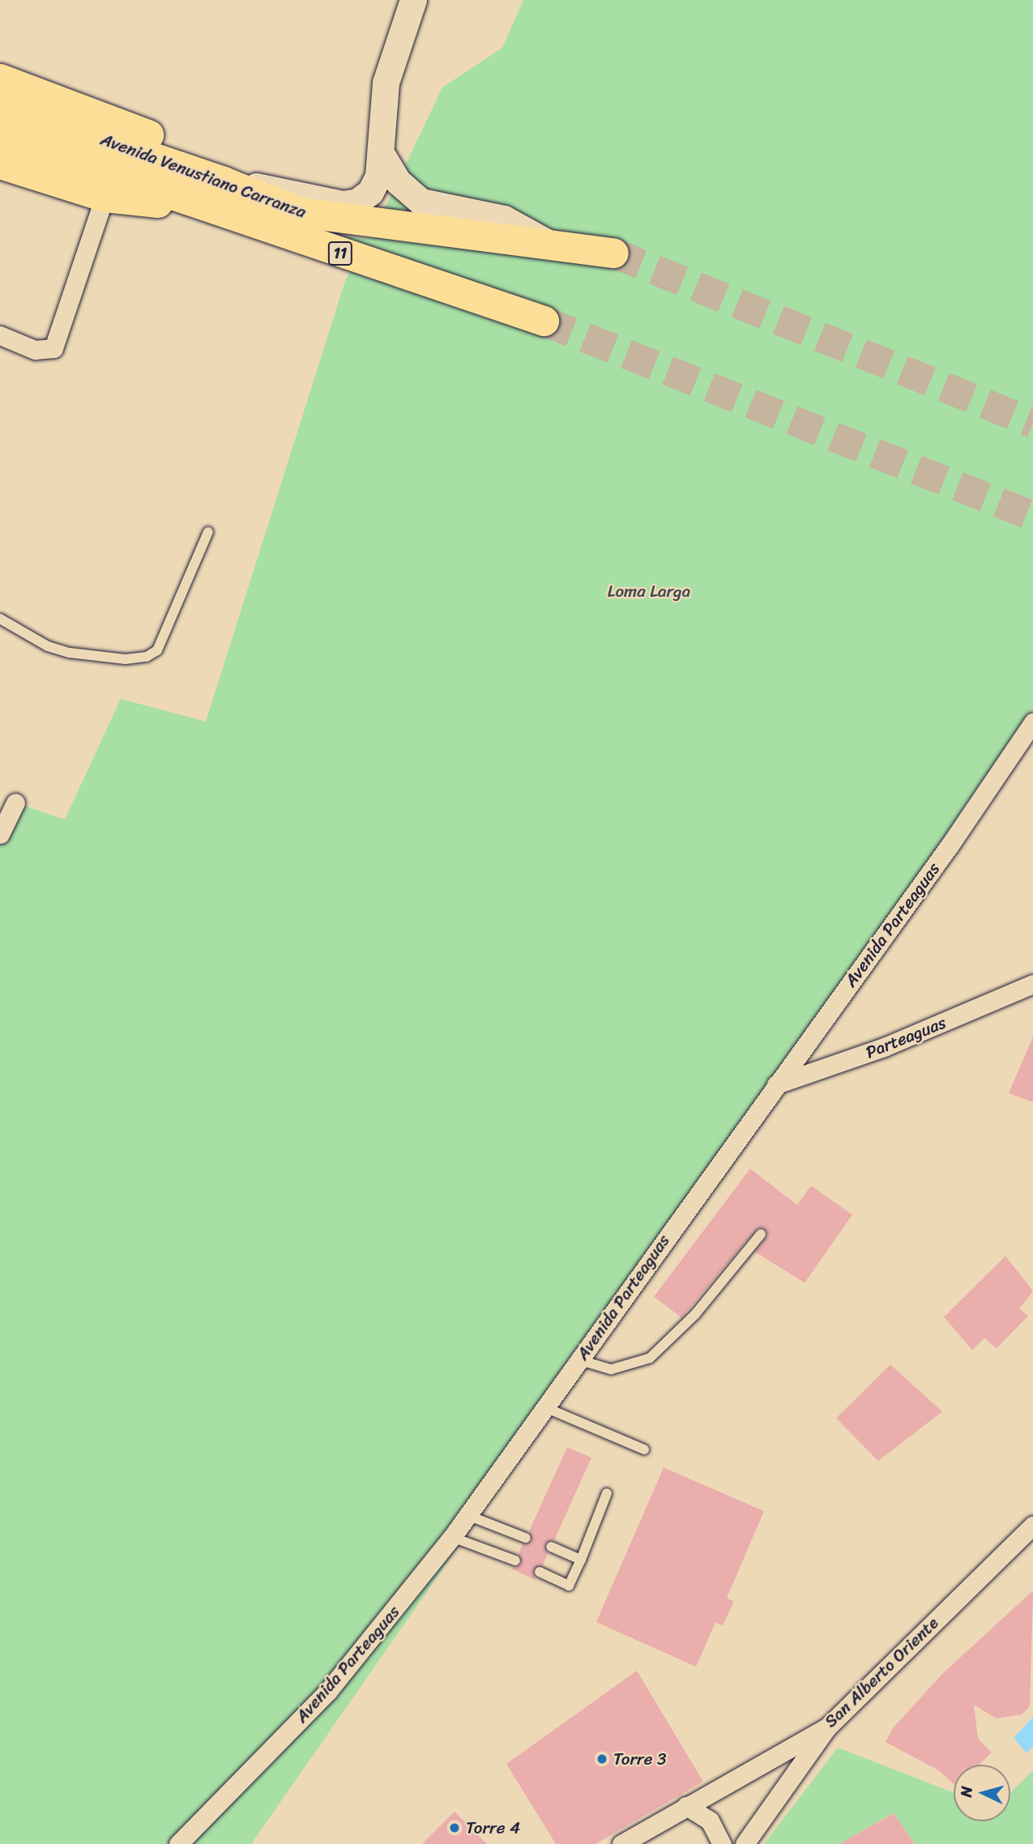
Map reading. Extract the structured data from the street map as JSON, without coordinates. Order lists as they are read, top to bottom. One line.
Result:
{"streets":{"main road":["Avenida Venustiano Carranza","11"],"street":["Avenida Parteaguas","Parteaguas","San Alberto Oriente"]},"crossings":[["Avenida Parteaguas","Parteaguas"]],"parks":["Loma Larga"],"places":["Torre 3","Torre 4"],"north":"left"}
